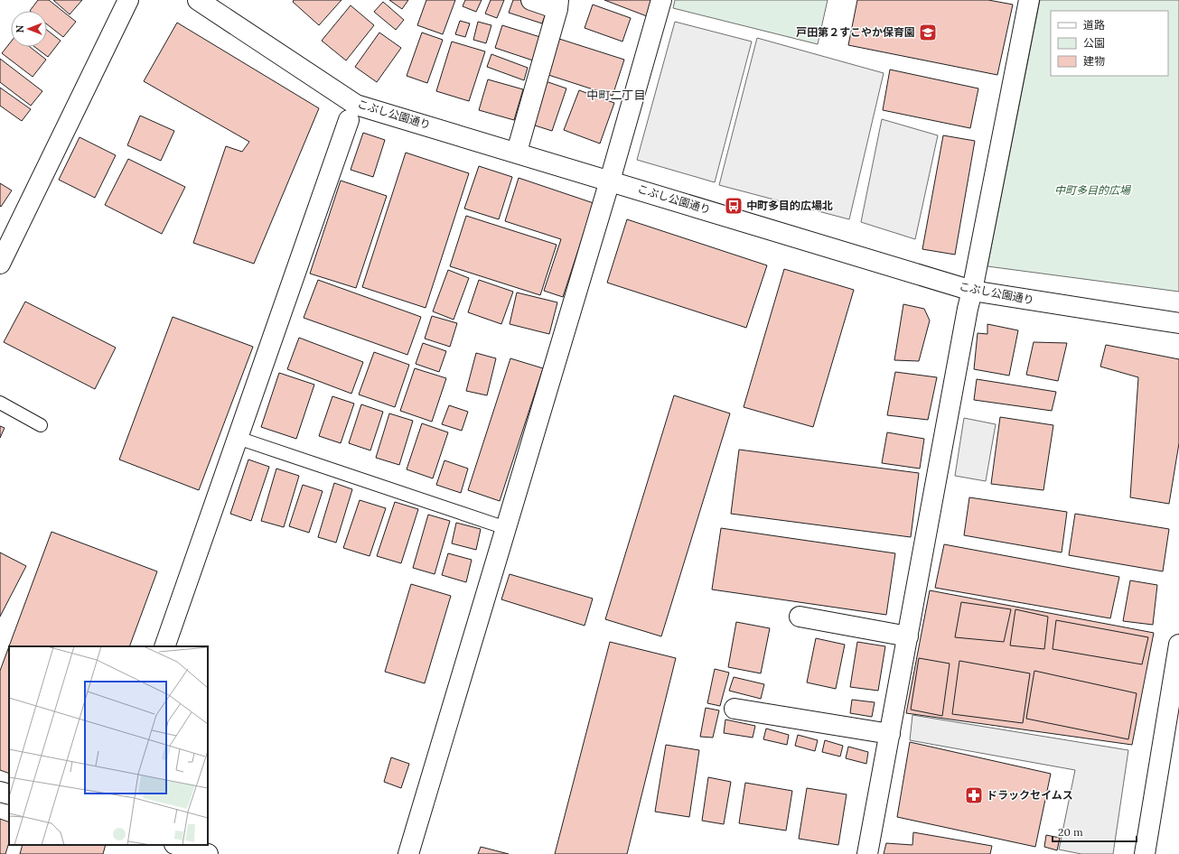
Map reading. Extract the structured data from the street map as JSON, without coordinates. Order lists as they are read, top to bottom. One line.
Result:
{"streets":{"street":["こぶし公園通り"]},"districts":["中町二丁目"],"parks":["中町多目的広場"],"places":{"school or university":["戸田第２すこやか保育園"],"bus stop":["中町多目的広場北"],"pharmacy":["ドラックセイムス"]},"legend":["道路","公園","建物"],"scale_bar":"20 m","north":"left"}
